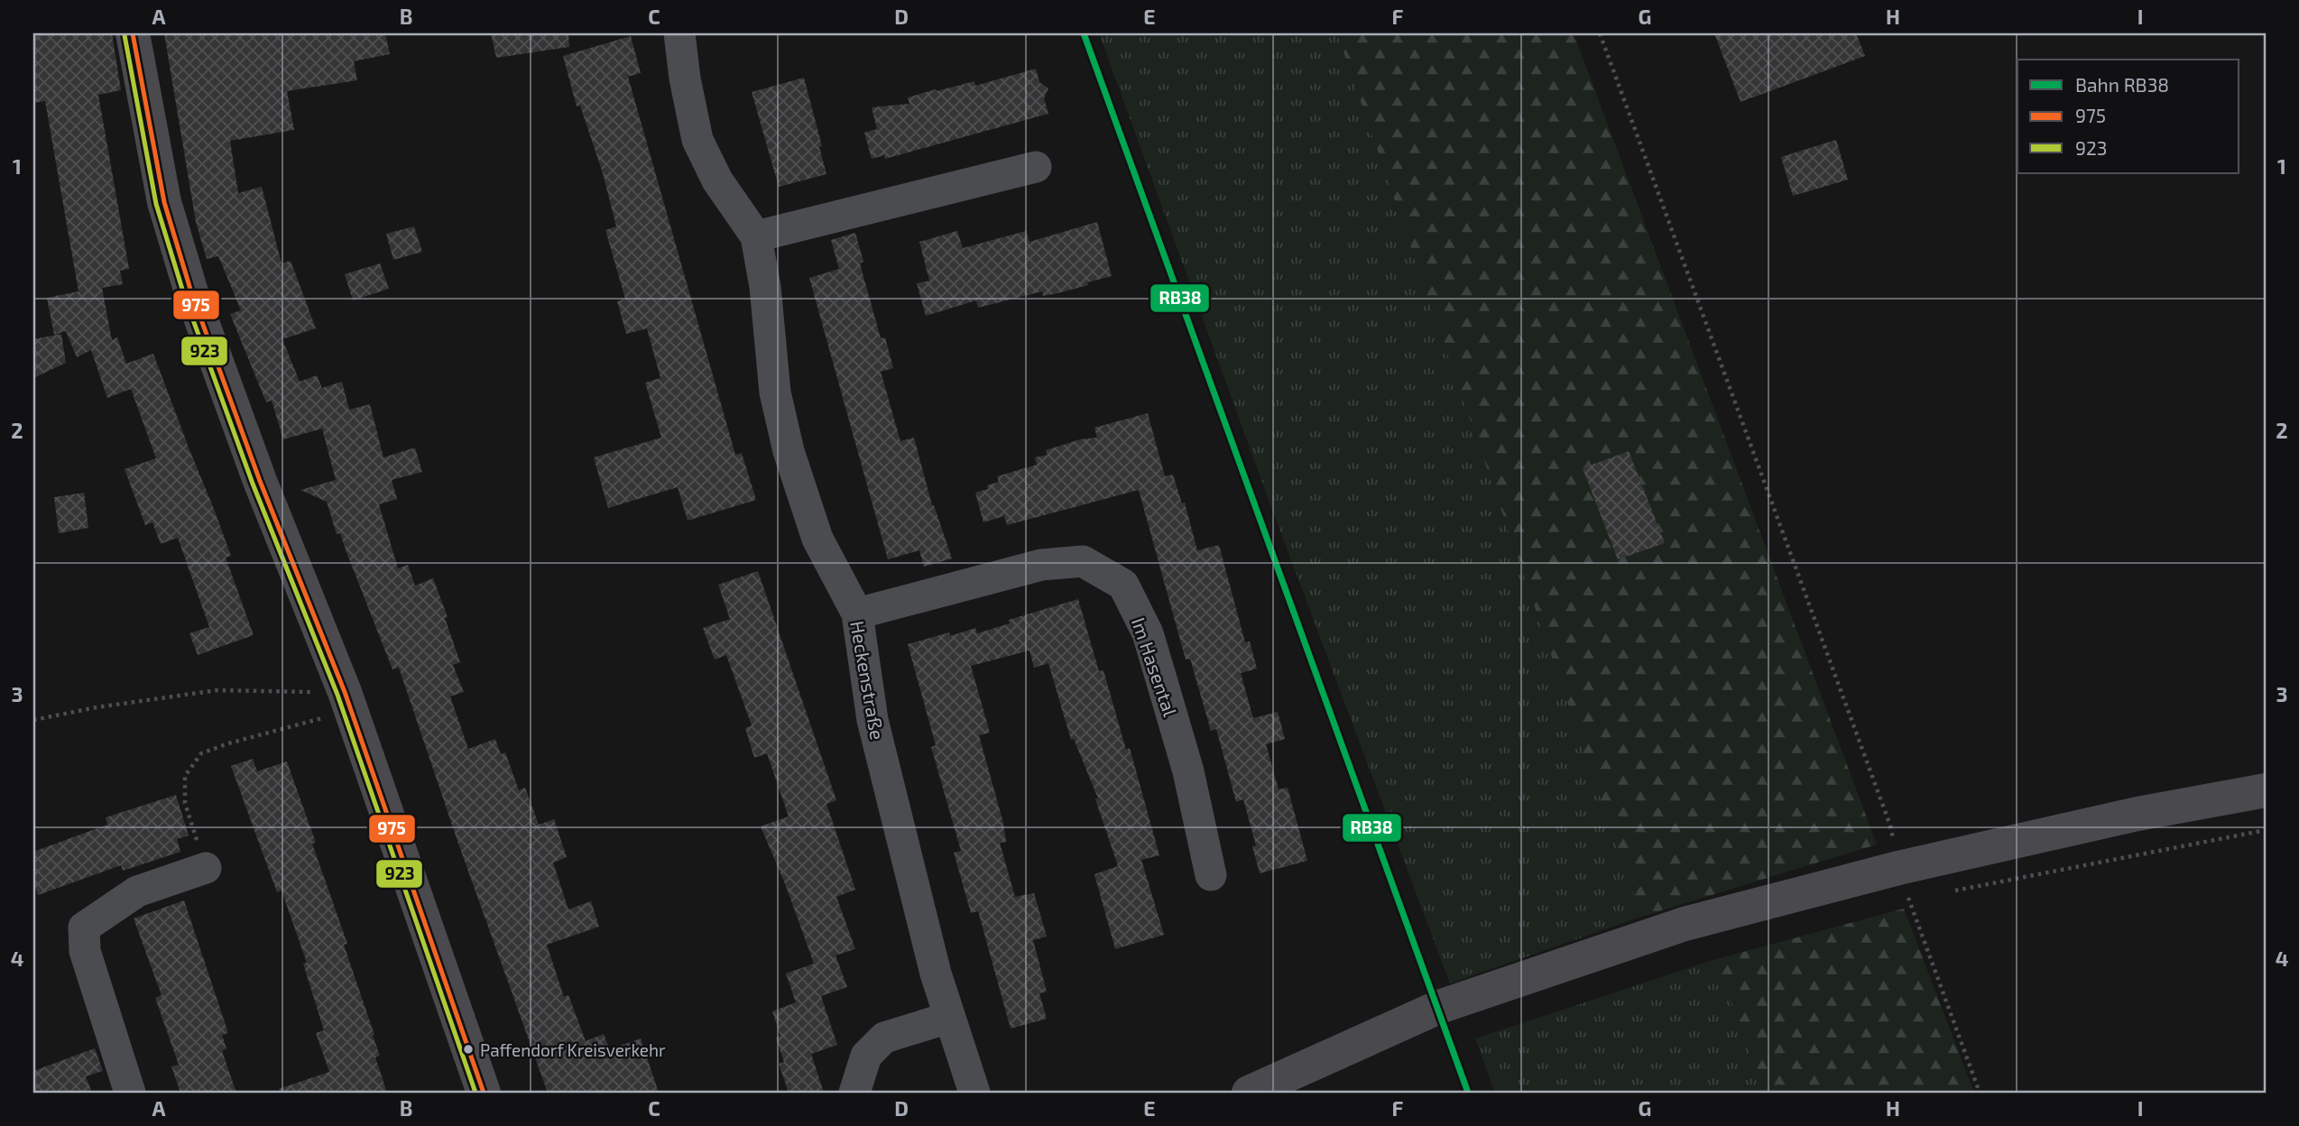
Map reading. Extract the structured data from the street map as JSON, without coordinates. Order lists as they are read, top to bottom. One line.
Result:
{"streets":{"street":["Im Hasental","Heckenstraße"]},"crossings":[["Im Hasental","Heckenstraße"]],"places":["Paffendorf Kreisverkehr"],"lines":["rail line RB38","transit line 975","transit line 923"],"legend":["Bahn RB38","975","923"],"grid":{"columns":["A","B","C","D","E","F","G","H","I"],"rows":["1","2","3","4"]}}
